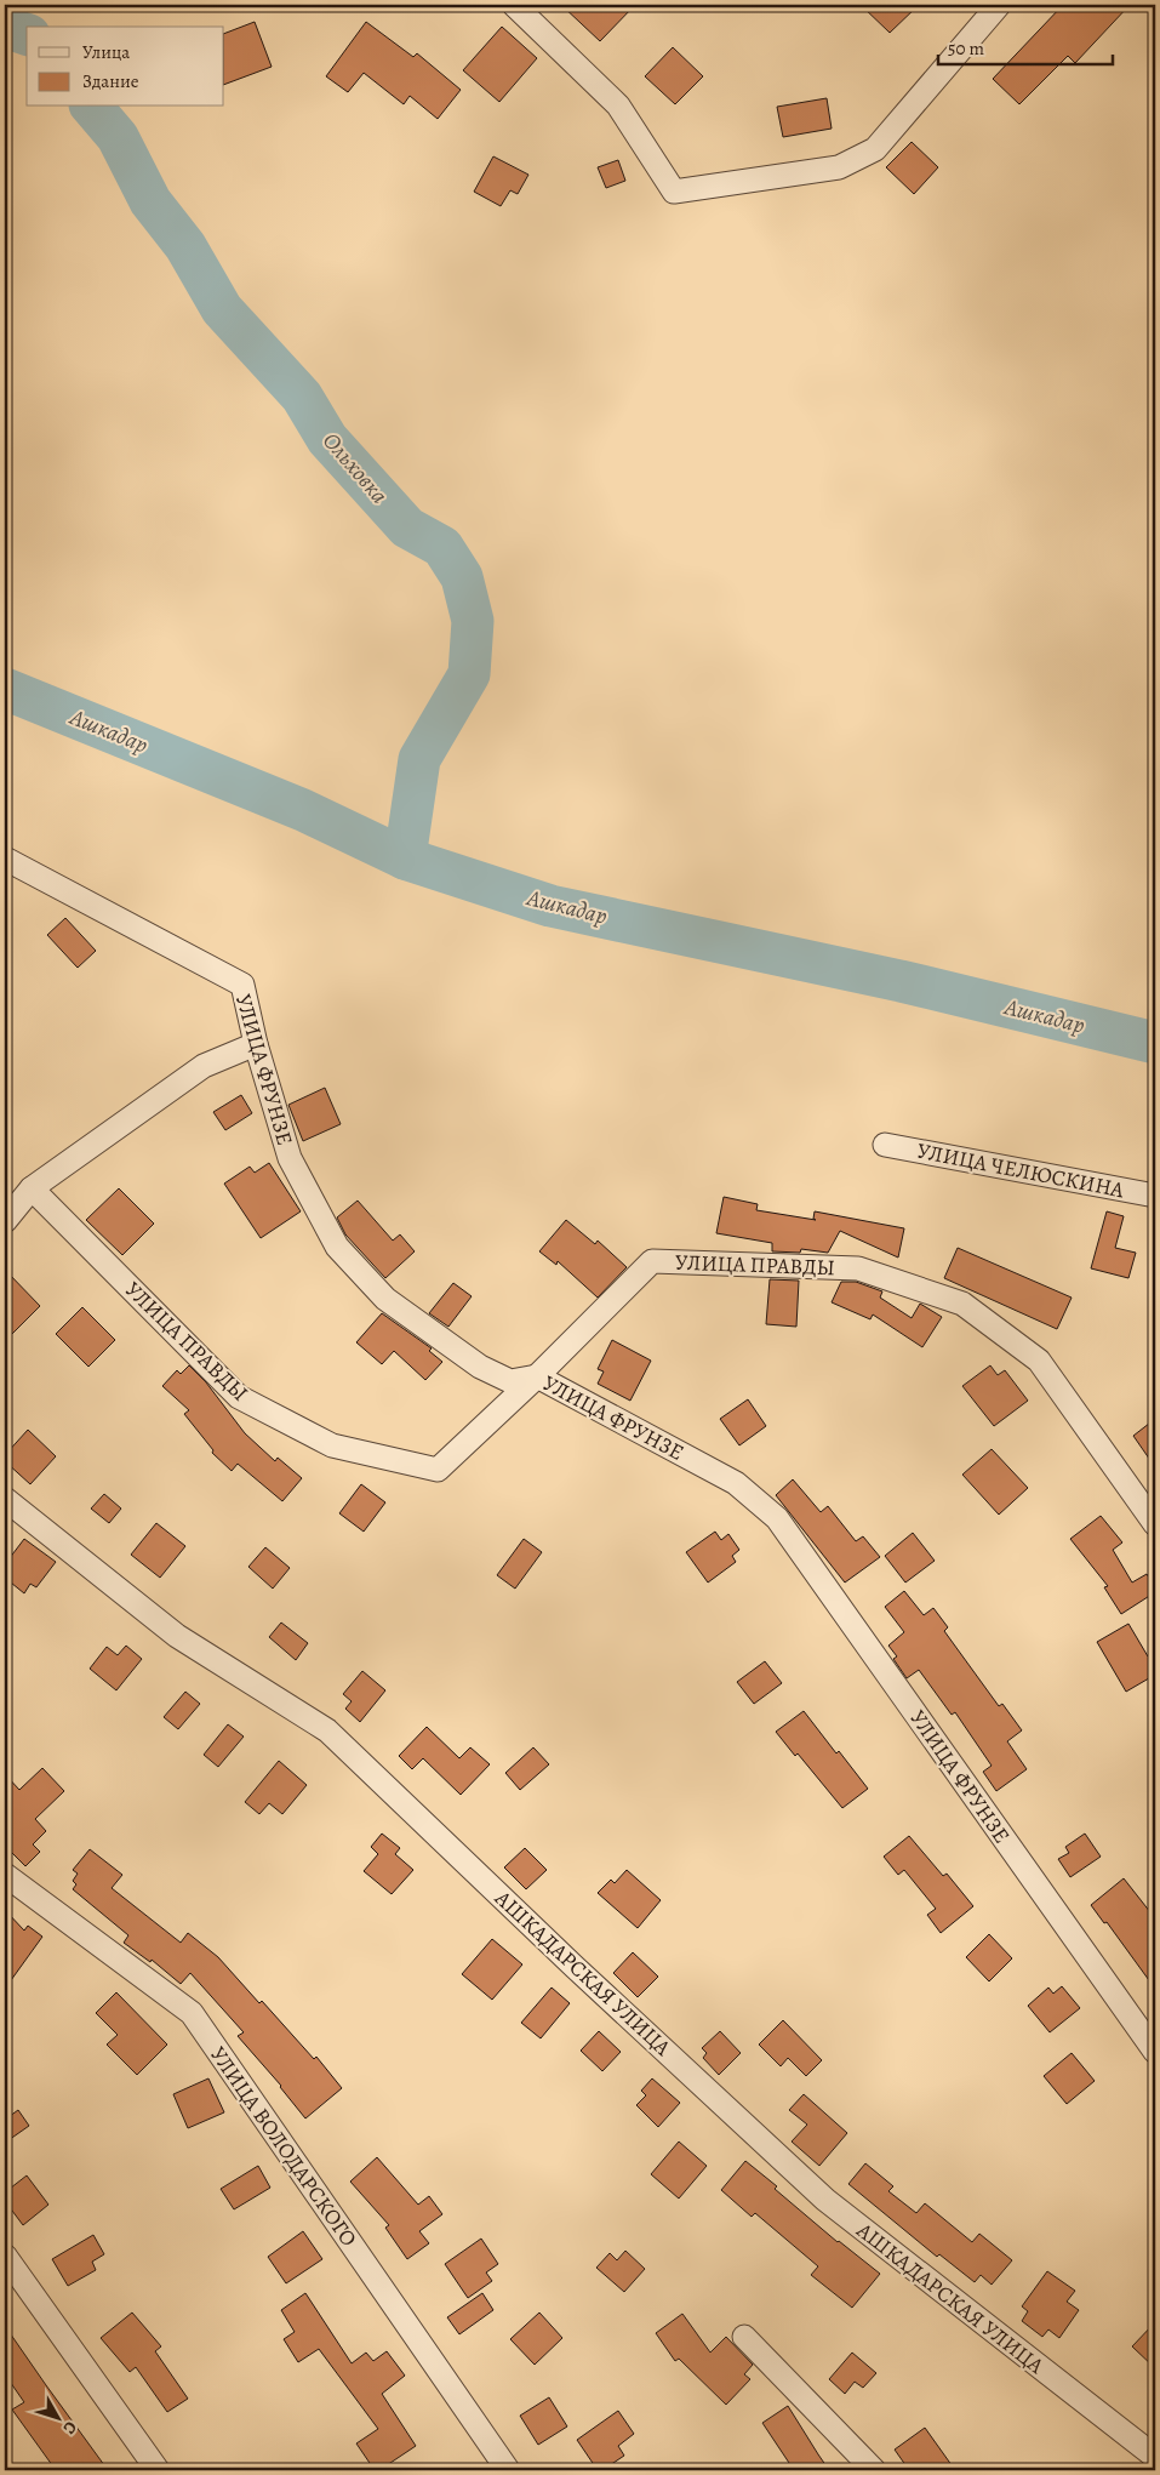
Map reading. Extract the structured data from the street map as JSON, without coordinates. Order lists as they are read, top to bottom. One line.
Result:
{"streets":{"street":["УЛИЦА ФРУНЗЕ","УЛИЦА ЧЕЛЮСКИНА","УЛИЦА ПРАВДЫ","АШКАДАРСКАЯ УЛИЦА","УЛИЦА ВОЛОДАРСКОГО"]},"crossings":[["УЛИЦА ФРУНЗЕ","УЛИЦА ПРАВДЫ"]],"water":["Ольховка","Ашкадар"],"legend":["Улица","Здание"],"scale_bar":"50 m","north":"bottom right"}
